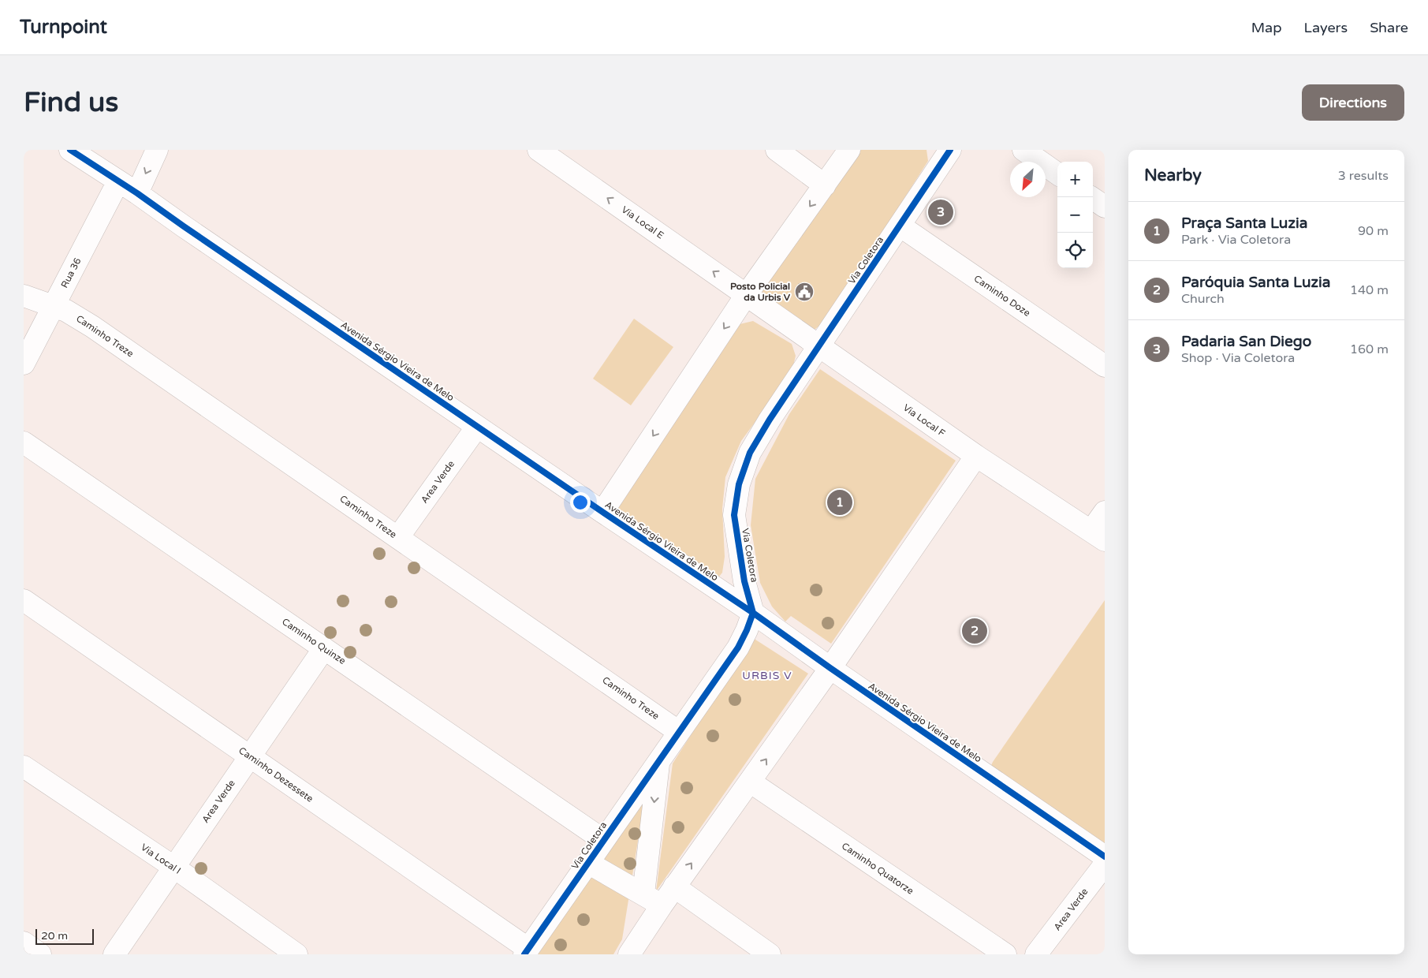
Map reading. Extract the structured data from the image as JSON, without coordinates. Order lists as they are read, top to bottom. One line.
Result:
{"streets":{"street":["Via Local E","Via Coletora","Rua 36","Caminho Doze","Caminho Treze","Avenida Sérgio Vieira de Melo","Via Local F","Area Verde","Caminho Quinze","Caminho Dezessete","Via Local I","Caminho Quatorze"]},"crossings":[["Via Local E","Via Local F"],["Via Coletora","Caminho Doze"],["Via Coletora","Caminho Treze"],["Via Coletora","Avenida Sérgio Vieira de Melo"],["Via Coletora","Via Local F"],["Via Coletora","Caminho Quinze"],["Via Coletora","Caminho Dezessete"],["Rua 36","Caminho Treze"],["Rua 36","Avenida Sérgio Vieira de Melo"],["Caminho Treze","Area Verde"],["Avenida Sérgio Vieira de Melo","Area Verde"],["Area Verde","Caminho Quinze"],["Area Verde","Caminho Dezessete"],["Area Verde","Via Local I"]],"one_way":["Via Local E"],"districts":["URBIS V"],"places":{"public building":["Posto Policial da Urbis V"]},"scale_bar":"20 m","north":"bottom left","page":{"header":"Turnpoint","nav":["Map","Layers","Share"],"buttons":"Directions","title":"Find us","heading":["Nearby","3 results"],"map_buttons":["+","−"],"pins":["3","1","2"],"list":[{"mark":"1","name":"Praça Santa Luzia","note":"Park · Via Coletora","value":"90 m"},{"mark":"2","name":"Paróquia Santa Luzia","note":"Church","value":"140 m"},{"mark":"3","name":"Padaria San Diego","note":"Shop · Via Coletora","value":"160 m"}],"scale":"20 m"}}
